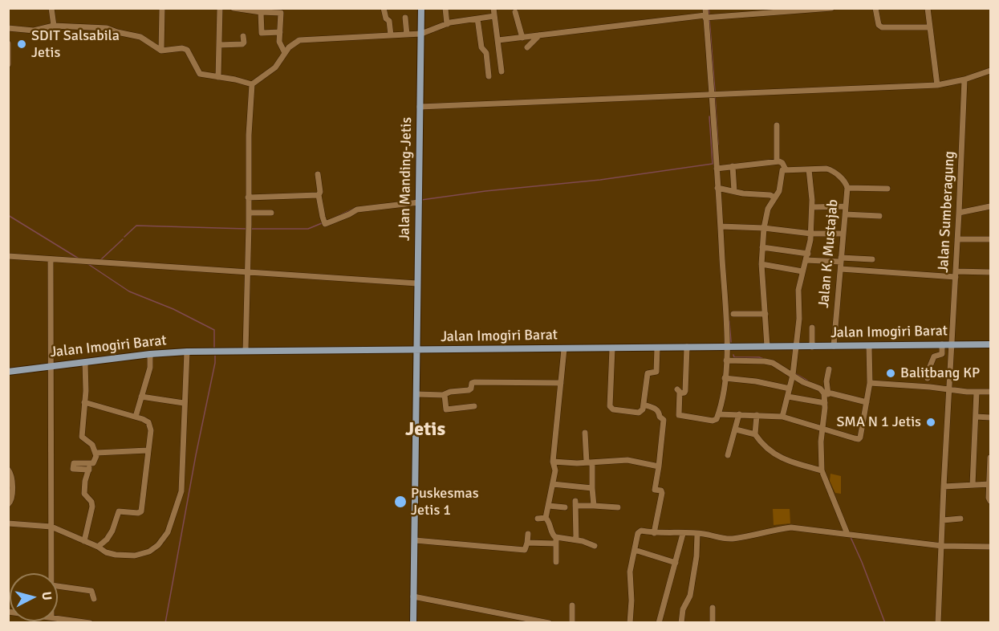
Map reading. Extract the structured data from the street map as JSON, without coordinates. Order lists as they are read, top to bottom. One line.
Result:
{"streets":{"main road":["Jalan Manding-Jetis","Jalan Imogiri Barat"],"street":["Jalan Sumberagung","Jalan K. Mustajab"]},"crossings":[["Jalan Manding-Jetis","Jalan Imogiri Barat"],["Jalan Sumberagung","Jalan Imogiri Barat"],["Jalan K. Mustajab","Jalan Imogiri Barat"]],"districts":["Jetis"],"places":["SDIT Salsabila Jetis","Balitbang KP","SMA N 1 Jetis","Puskesmas Jetis 1"],"north":"right"}
